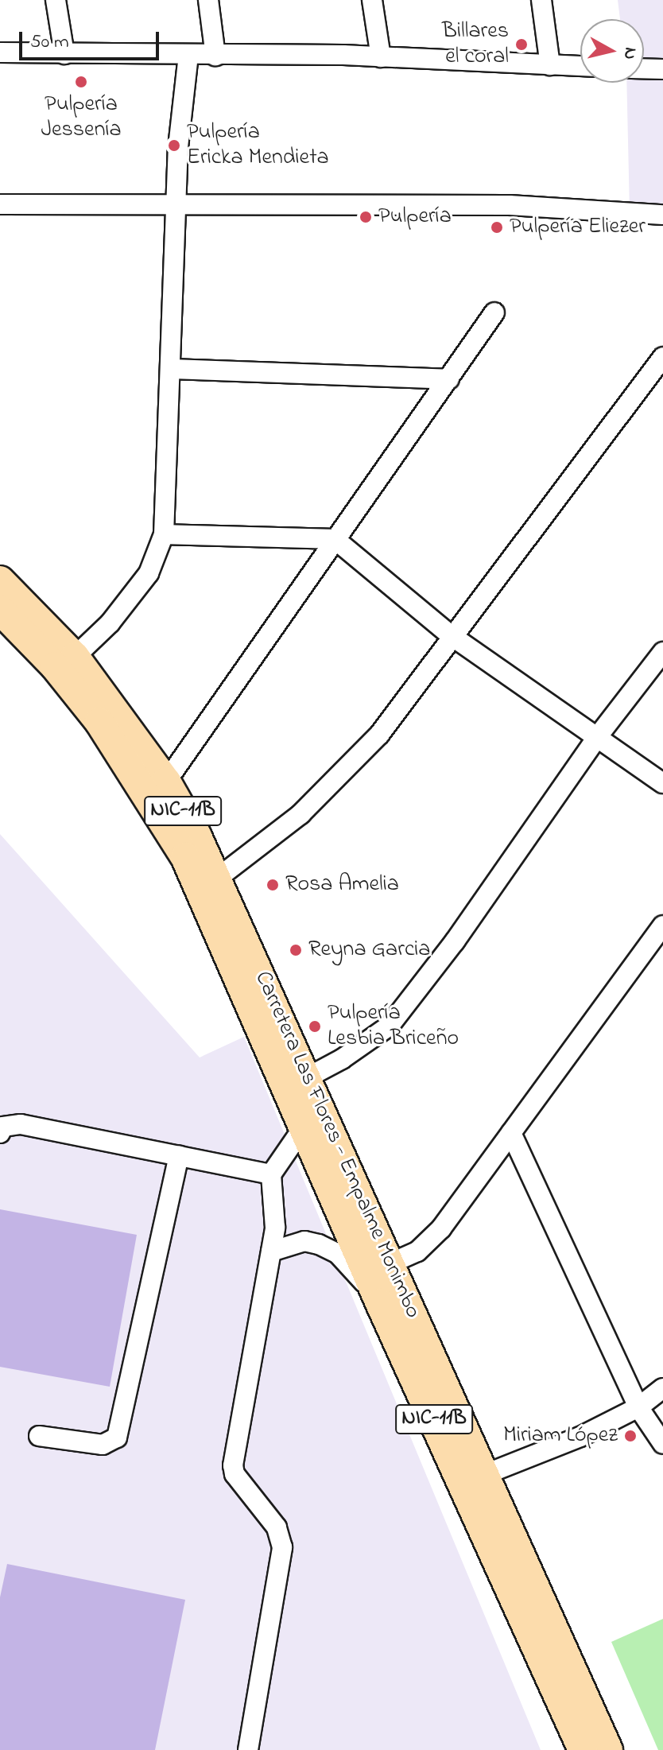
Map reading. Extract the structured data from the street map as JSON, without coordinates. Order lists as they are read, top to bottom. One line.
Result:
{"streets":{"highway":["NIC-11B","Carretera Las Flores - Empalme Monimbo"]},"places":["Billares el coral","Pulpería Jessenía","Pulpería Ericka Mendieta","Pulpería","Pulpería Eliezer","Rosa Amelia","Reyna Garcia","Pulpería Lesbia Briceño","Miriam López"],"scale_bar":"50 m","north":"right"}
